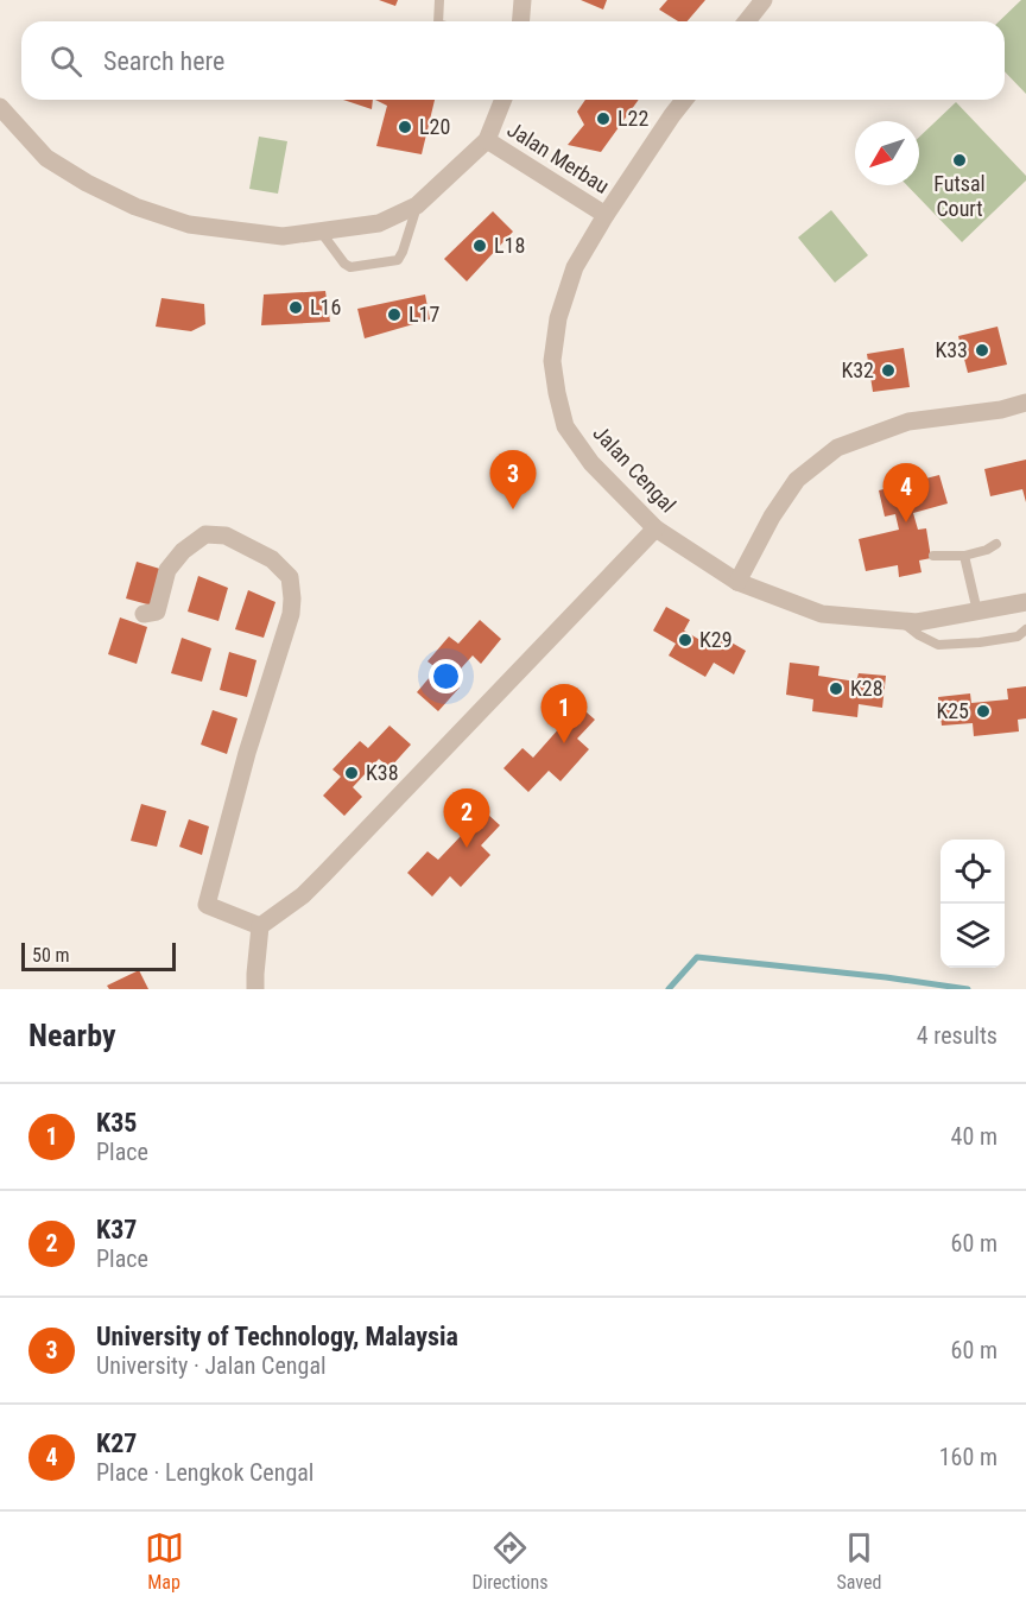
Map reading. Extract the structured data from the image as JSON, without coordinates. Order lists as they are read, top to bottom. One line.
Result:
{"streets":{"street":["Jalan Merbau","Jalan Cengal"]},"crossings":[["Jalan Merbau","Jalan Cengal"]],"places":["L22","L20","Futsal Court","L18","L16","L17","K33","K32","K29","K28","K25","K38"],"scale_bar":"50 m","north":"bottom left","page":{"search":"Search here","pins":["3","4","1","2"],"scale":"50 m","heading":["Nearby","4 results"],"list":[{"mark":"1","name":"K35","note":"Place","value":"40 m"},{"mark":"2","name":"K37","note":"Place","value":"60 m"},{"mark":"3","name":"University of Technology, Malaysia","note":"University · Jalan Cengal","value":"60 m"},{"mark":"4","name":"K27","note":"Place · Lengkok Cengal","value":"160 m"}],"nav":["Map","Directions","Saved"]}}
